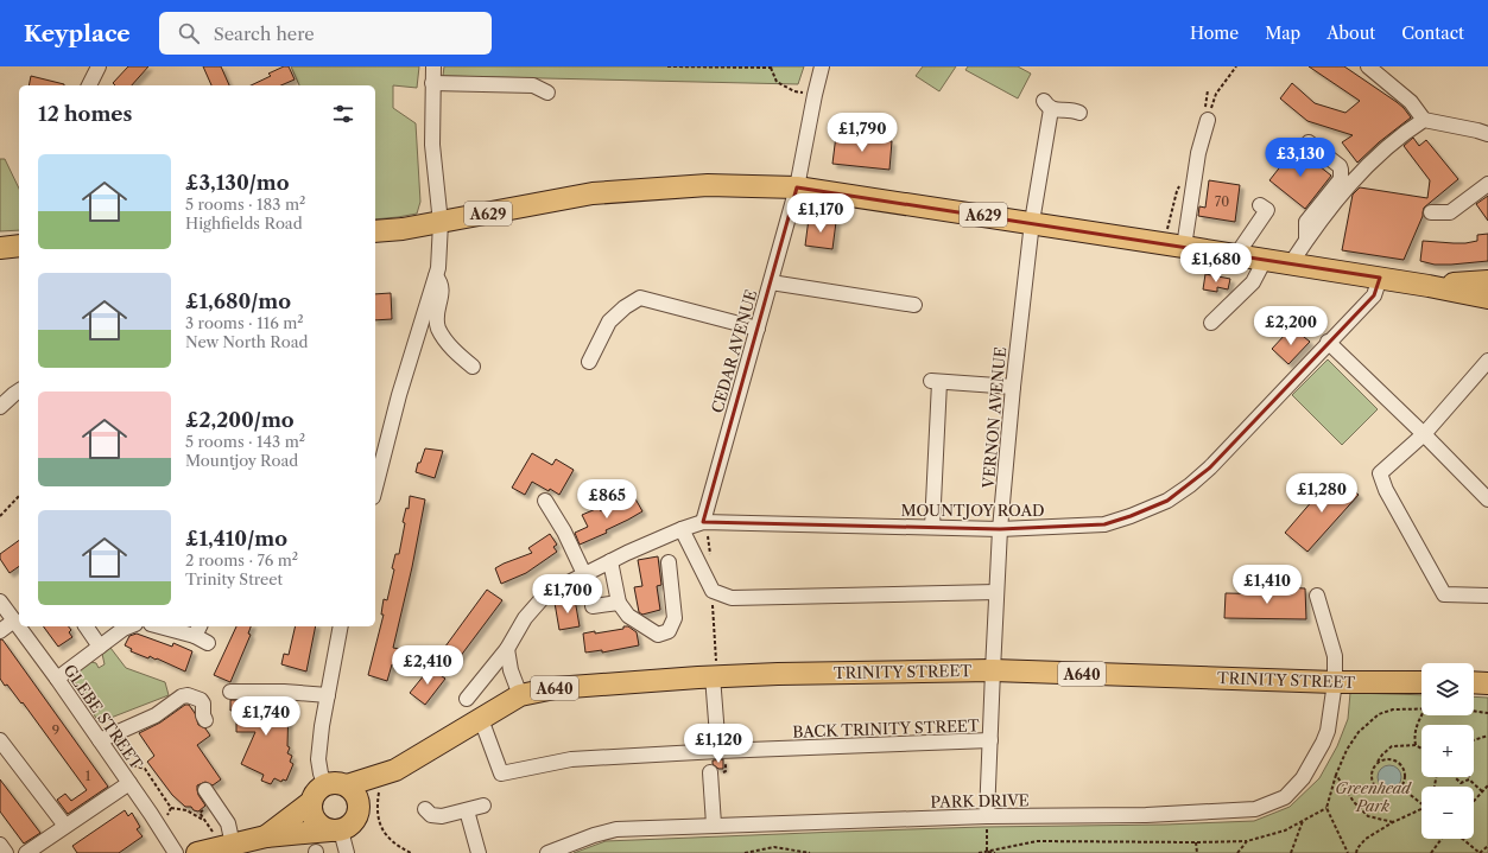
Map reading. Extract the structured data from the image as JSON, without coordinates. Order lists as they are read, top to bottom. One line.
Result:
{"streets":{"highway":["A629","TRINITY STREET","A640"],"street":["CEDAR AVENUE","VERNON AVENUE","MOUNTJOY ROAD","GLEBE STREET","BACK TRINITY STREET","PARK DRIVE"]},"crossings":[["A629","CEDAR AVENUE"],["A629","VERNON AVENUE"],["A629","MOUNTJOY ROAD"],["CEDAR AVENUE","MOUNTJOY ROAD"],["VERNON AVENUE","MOUNTJOY ROAD"],["VERNON AVENUE","TRINITY STREET"],["VERNON AVENUE","BACK TRINITY STREET"],["VERNON AVENUE","PARK DRIVE"],["TRINITY STREET","A640"],["TRINITY STREET","BACK TRINITY STREET"],["TRINITY STREET","PARK DRIVE"]],"parks":["Greenhead Park"],"house_numbers":["70","9","1"],"page":{"header":"Keyplace","search":"Search here","nav":["Home","Map","About","Contact"],"heading":"12 homes","price":["£1,790","£3,130","£1,170","£1,680","£2,200","£1,280","£865","£1,410","£1,700","£2,410","£1,740","£1,120"],"list":[{"name":"£3,130/mo","note":"5 rooms · 183 m² · Highfields Road"},{"name":"£1,680/mo","note":"3 rooms · 116 m² · New North Road"},{"name":"£2,200/mo","note":"5 rooms · 143 m² · Mountjoy Road"},{"name":"£1,410/mo","note":"2 rooms · 76 m² · Trinity Street"}],"map_buttons":["+","−"]}}
